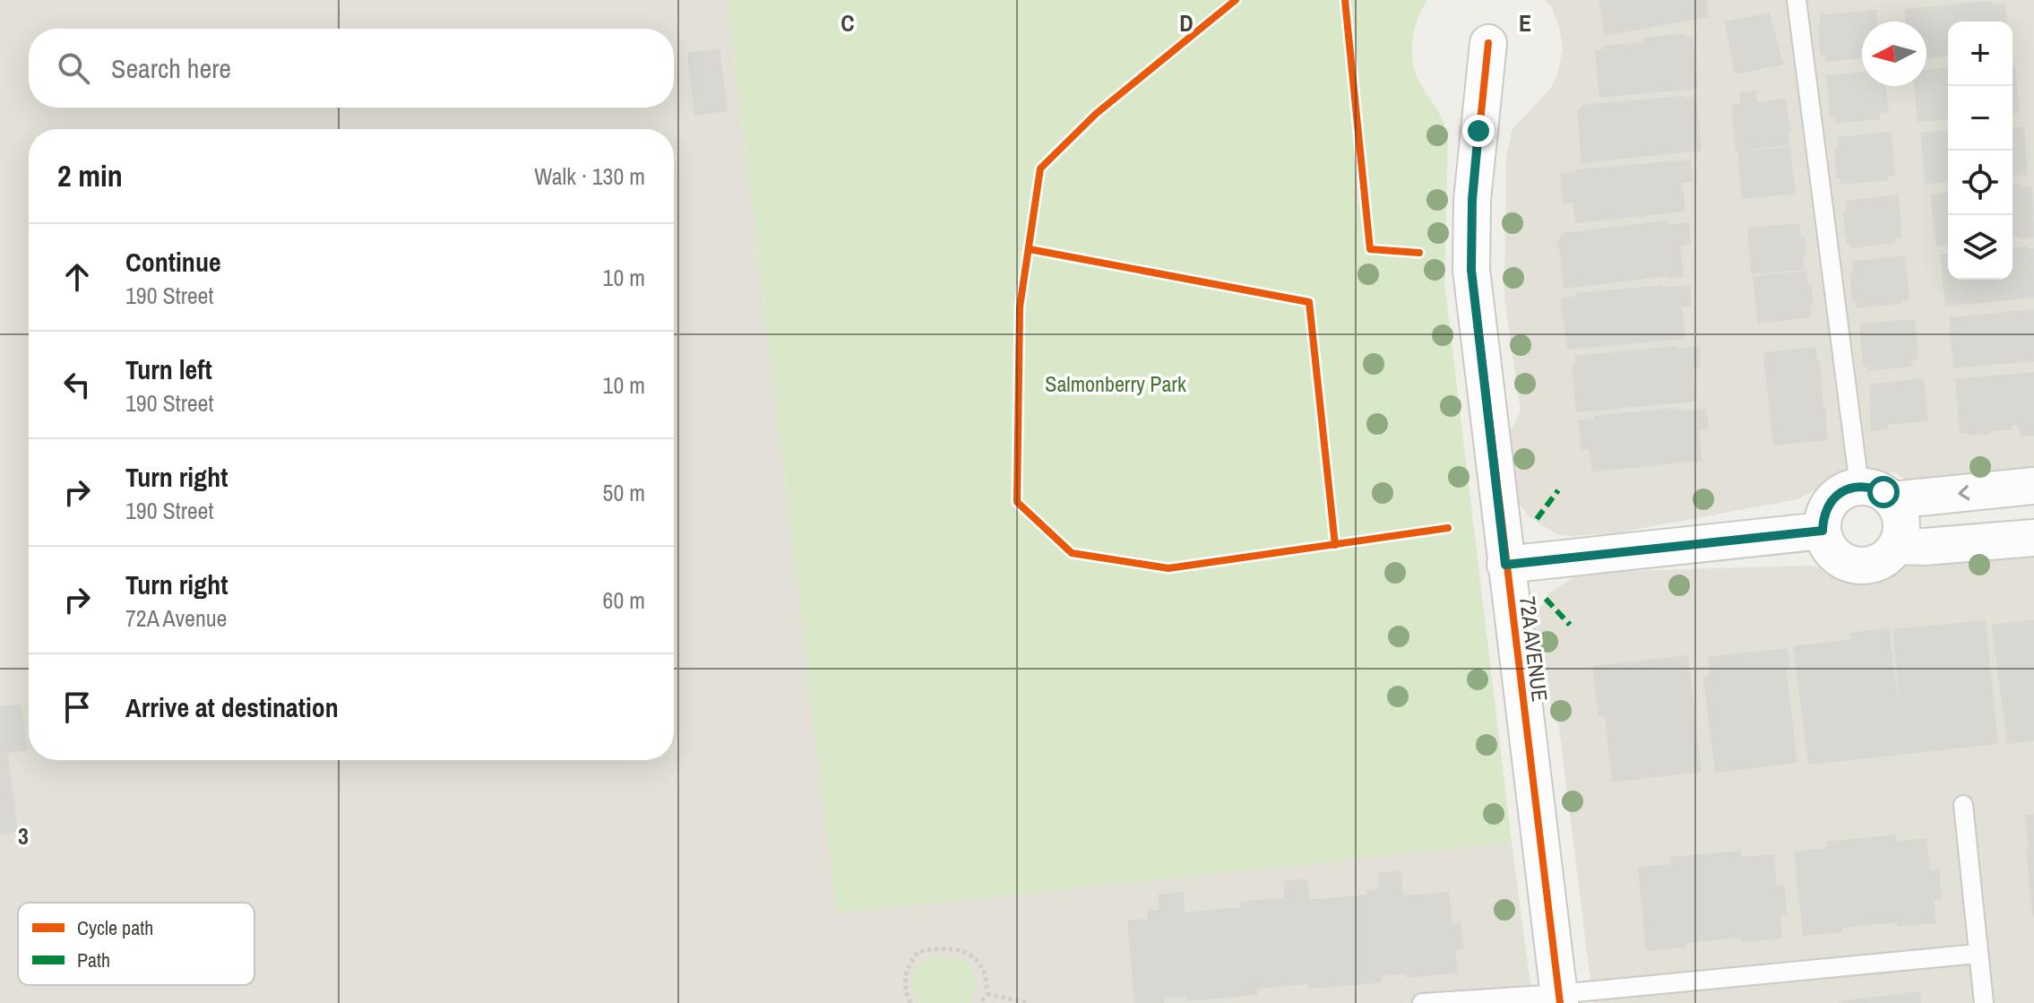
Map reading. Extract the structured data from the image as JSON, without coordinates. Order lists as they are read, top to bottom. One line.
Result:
{"streets":{"street":["72A AVENUE"]},"parks":["Salmonberry Park"],"legend":["Cycle path","Path"],"north":"left","page":{"map_buttons":["+","−"],"search":"Search here","heading":["2 min","Walk · 130 m"],"list":[["Continue","190 Street","10 m"],["Turn left","190 Street","10 m"],["Turn right","190 Street","50 m"],["Turn right","72A Avenue","60 m"],"Arrive at destination"]},"grid":{"columns":["C","D","E"],"rows":["3"]}}
